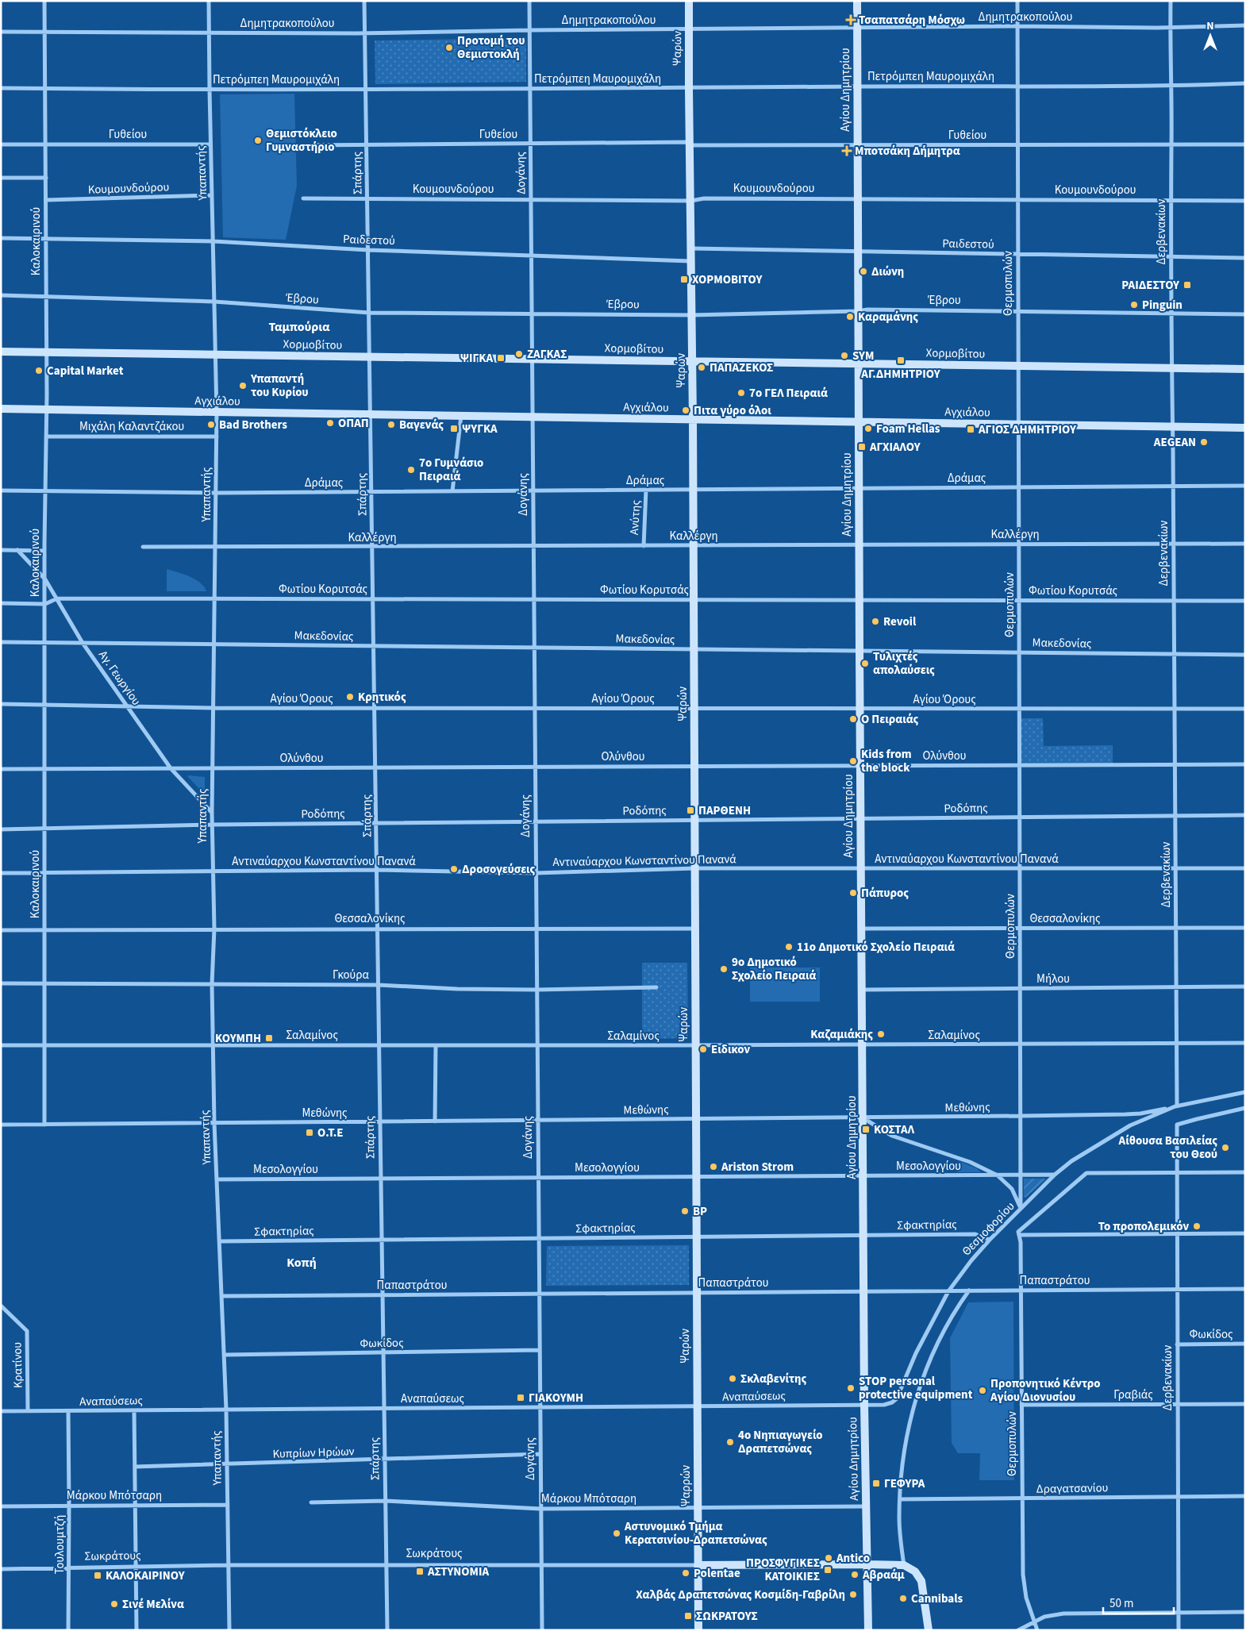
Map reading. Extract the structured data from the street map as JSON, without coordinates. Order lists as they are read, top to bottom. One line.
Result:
{"streets":{"main road":["Ψαρών","Αγίου Δημητρίου","Χορμοβίτου","Αγχιάλου","Ψαρρών","Σωκράτους"],"street":["Δημητρακοπούλου","Πετρόμπεη Μαυρομιχάλη","Γυθείου","Υπαπαντής","Σπάρτης","Δογάνης","Κουμουνδούρου","Δερβενακίων","Ραιδεστού","Καλοκαιρινού","Θερμοπυλών","Έβρου","Μιχάλη Καλαντζάκου","Δράμας","Ανύτης","Καλλέργη","Φωτίου Κορυτσάς","Μακεδονίας","Αγ. Γεωργίου","Αγίου Όρους","Ολύνθου","Ροδόπης","Αντιναύαρχου Κωνσταντίνου Πανανά","Θεσσαλονίκης","Γκούρα","Μήλου","Σαλαμίνος","Μεθώνης","Μεσολογγίου","Σφακτηρίας","Θεσμοφορίου","Παπαστράτου","Φωκίδος","Κρατίνου","Γραβιάς","Αναπαύσεως","Κυπρίων Ηρώων","Δραγατσανίου","Μάρκου Μπότσαρη","Τουλουμτζή"]},"crossings":[["Δημητρακοπούλου","Ψαρών"],["Δημητρακοπούλου","Αγίου Δημητρίου"],["Δημητρακοπούλου","Υπαπαντής"],["Δημητρακοπούλου","Σπάρτης"],["Δημητρακοπούλου","Δογάνης"],["Δημητρακοπούλου","Δερβενακίων"],["Δημητρακοπούλου","Καλοκαιρινού"],["Δημητρακοπούλου","Θερμοπυλών"],["Ψαρών","Πετρόμπεη Μαυρομιχάλη"],["Ψαρών","Γυθείου"],["Ψαρών","Κουμουνδούρου"],["Ψαρών","Ραιδεστού"],["Ψαρών","Έβρου"],["Ψαρών","Χορμοβίτου"],["Ψαρών","Αγχιάλου"],["Ψαρών","Δράμας"],["Ψαρών","Καλλέργη"],["Ψαρών","Φωτίου Κορυτσάς"],["Ψαρών","Μακεδονίας"],["Ψαρών","Αγίου Όρους"],["Ψαρών","Ολύνθου"],["Ψαρών","Ροδόπης"],["Ψαρών","Αντιναύαρχου Κωνσταντίνου Πανανά"],["Ψαρών","Θεσσαλονίκης"],["Ψαρών","Σαλαμίνος"],["Ψαρών","Μεθώνης"],["Ψαρών","Μεσολογγίου"],["Ψαρών","Σφακτηρίας"],["Ψαρών","Παπαστράτου"],["Ψαρών","Αναπαύσεως"],["Ψαρών","Ψαρρών"],["Πετρόμπεη Μαυρομιχάλη","Αγίου Δημητρίου"],["Πετρόμπεη Μαυρομιχάλη","Υπαπαντής"],["Πετρόμπεη Μαυρομιχάλη","Σπάρτης"],["Πετρόμπεη Μαυρομιχάλη","Δογάνης"],["Πετρόμπεη Μαυρομιχάλη","Δερβενακίων"],["Πετρόμπεη Μαυρομιχάλη","Καλοκαιρινού"],["Πετρόμπεη Μαυρομιχάλη","Θερμοπυλών"],["Αγίου Δημητρίου","Γυθείου"],["Αγίου Δημητρίου","Κουμουνδούρου"],["Αγίου Δημητρίου","Ραιδεστού"],["Αγίου Δημητρίου","Έβρου"],["Αγίου Δημητρίου","Χορμοβίτου"],["Αγίου Δημητρίου","Αγχιάλου"],["Αγίου Δημητρίου","Δράμας"],["Αγίου Δημητρίου","Καλλέργη"],["Αγίου Δημητρίου","Φωτίου Κορυτσάς"],["Αγίου Δημητρίου","Μακεδονίας"],["Αγίου Δημητρίου","Αγίου Όρους"],["Αγίου Δημητρίου","Ολύνθου"],["Αγίου Δημητρίου","Ροδόπης"],["Αγίου Δημητρίου","Αντιναύαρχου Κωνσταντίνου Πανανά"],["Αγίου Δημητρίου","Θεσσαλονίκης"],["Αγίου Δημητρίου","Μήλου"],["Αγίου Δημητρίου","Σαλαμίνος"],["Αγίου Δημητρίου","Μεθώνης"],["Αγίου Δημητρίου","Μεσολογγίου"],["Αγίου Δημητρίου","Σφακτηρίας"],["Αγίου Δημητρίου","Θεσμοφορίου"],["Αγίου Δημητρίου","Παπαστράτου"],["Αγίου Δημητρίου","Αναπαύσεως"],["Αγίου Δημητρίου","Μάρκου Μπότσαρη"],["Αγίου Δημητρίου","Σωκράτους"],["Γυθείου","Υπαπαντής"],["Γυθείου","Σπάρτης"],["Γυθείου","Δογάνης"],["Γυθείου","Δερβενακίων"],["Γυθείου","Καλοκαιρινού"],["Γυθείου","Θερμοπυλών"],["Υπαπαντής","Κουμουνδούρου"],["Υπαπαντής","Ραιδεστού"],["Υπαπαντής","Έβρου"],["Υπαπαντής","Χορμοβίτου"],["Υπαπαντής","Αγχιάλου"],["Υπαπαντής","Μιχάλη Καλαντζάκου"],["Υπαπαντής","Δράμας"],["Υπαπαντής","Καλλέργη"],["Υπαπαντής","Φωτίου Κορυτσάς"],["Υπαπαντής","Μακεδονίας"],["Υπαπαντής","Αγ. Γεωργίου"],["Υπαπαντής","Αγίου Όρους"],["Υπαπαντής","Ολύνθου"],["Υπαπαντής","Ροδόπης"],["Υπαπαντής","Αντιναύαρχου Κωνσταντίνου Πανανά"],["Υπαπαντής","Θεσσαλονίκης"],["Υπαπαντής","Γκούρα"],["Υπαπαντής","Σαλαμίνος"],["Υπαπαντής","Μεθώνης"],["Υπαπαντής","Μεσολογγίου"],["Υπαπαντής","Σφακτηρίας"],["Υπαπαντής","Παπαστράτου"],["Υπαπαντής","Φωκίδος"],["Υπαπαντής","Αναπαύσεως"],["Υπαπαντής","Κυπρίων Ηρώων"],["Υπαπαντής","Μάρκου Μπότσαρη"],["Υπαπαντής","Σωκράτους"],["Σπάρτης","Κουμουνδούρου"],["Σπάρτης","Ραιδεστού"],["Σπάρτης","Έβρου"],["Σπάρτης","Χορμοβίτου"],["Σπάρτης","Αγχιάλου"],["Σπάρτης","Δράμας"],["Σπάρτης","Καλλέργη"],["Σπάρτης","Φωτίου Κορυτσάς"],["Σπάρτης","Μακεδονίας"],["Σπάρτης","Αγίου Όρους"],["Σπάρτης","Ολύνθου"],["Σπάρτης","Ροδόπης"],["Σπάρτης","Αντιναύαρχου Κωνσταντίνου Πανανά"],["Σπάρτης","Θεσσαλονίκης"],["Σπάρτης","Γκούρα"],["Σπάρτης","Σαλαμίνος"],["Σπάρτης","Μεθώνης"],["Σπάρτης","Μεσολογγίου"],["Σπάρτης","Σφακτηρίας"],["Σπάρτης","Παπαστράτου"],["Σπάρτης","Φωκίδος"],["Σπάρτης","Αναπαύσεως"],["Σπάρτης","Κυπρίων Ηρώων"],["Σπάρτης","Μάρκου Μπότσαρη"],["Σπάρτης","Σωκράτους"],["Δογάνης","Κουμουνδούρου"],["Δογάνης","Ραιδεστού"],["Δογάνης","Έβρου"],["Δογάνης","Χορμοβίτου"],["Δογάνης","Αγχιάλου"],["Δογάνης","Δράμας"],["Δογάνης","Καλλέργη"],["Δογάνης","Φωτίου Κορυτσάς"],["Δογάνης","Μακεδονίας"],["Δογάνης","Αγίου Όρους"],["Δογάνης","Ολύνθου"],["Δογάνης","Ροδόπης"],["Δογάνης","Αντιναύαρχου Κωνσταντίνου Πανανά"],["Δογάνης","Θεσσαλονίκης"],["Δογάνης","Γκούρα"],["Δογάνης","Σαλαμίνος"],["Δογάνης","Μεθώνης"],["Δογάνης","Μεσολογγίου"],["Δογάνης","Σφακτηρίας"],["Δογάνης","Παπαστράτου"],["Δογάνης","Φωκίδος"],["Δογάνης","Αναπαύσεως"],["Δογάνης","Κυπρίων Ηρώων"],["Δογάνης","Μάρκου Μπότσαρη"],["Δογάνης","Σωκράτους"],["Κουμουνδούρου","Δερβενακίων"],["Κουμουνδούρου","Καλοκαιρινού"],["Κουμουνδούρου","Θερμοπυλών"],["Δερβενακίων","Ραιδεστού"],["Δερβενακίων","Έβρου"],["Δερβενακίων","Χορμοβίτου"],["Δερβενακίων","Αγχιάλου"],["Δερβενακίων","Δράμας"],["Δερβενακίων","Καλλέργη"],["Δερβενακίων","Φωτίου Κορυτσάς"],["Δερβενακίων","Μακεδονίας"],["Δερβενακίων","Αγίου Όρους"],["Δερβενακίων","Ολύνθου"],["Δερβενακίων","Ροδόπης"],["Δερβενακίων","Αντιναύαρχου Κωνσταντίνου Πανανά"],["Δερβενακίων","Θεσσαλονίκης"],["Δερβενακίων","Μήλου"],["Δερβενακίων","Σαλαμίνος"],["Δερβενακίων","Μεθώνης"],["Δερβενακίων","Θεσμοφορίου"],["Δερβενακίων","Παπαστράτου"],["Δερβενακίων","Φωκίδος"],["Δερβενακίων","Γραβιάς"],["Δερβενακίων","Δραγατσανίου"],["Ραιδεστού","Καλοκαιρινού"],["Ραιδεστού","Θερμοπυλών"],["Καλοκαιρινού","Έβρου"],["Καλοκαιρινού","Χορμοβίτου"],["Καλοκαιρινού","Αγχιάλου"],["Καλοκαιρινού","Μιχάλη Καλαντζάκου"],["Καλοκαιρινού","Δράμας"],["Καλοκαιρινού","Φωτίου Κορυτσάς"],["Καλοκαιρινού","Μακεδονίας"],["Καλοκαιρινού","Αγ. Γεωργίου"],["Καλοκαιρινού","Αγίου Όρους"],["Καλοκαιρινού","Ολύνθου"],["Καλοκαιρινού","Ροδόπης"],["Καλοκαιρινού","Αντιναύαρχου Κωνσταντίνου Πανανά"],["Καλοκαιρινού","Θεσσαλονίκης"],["Καλοκαιρινού","Γκούρα"],["Καλοκαιρινού","Σαλαμίνος"],["Καλοκαιρινού","Μεθώνης"],["Θερμοπυλών","Έβρου"],["Θερμοπυλών","Χορμοβίτου"],["Θερμοπυλών","Αγχιάλου"],["Θερμοπυλών","Δράμας"],["Θερμοπυλών","Καλλέργη"],["Θερμοπυλών","Φωτίου Κορυτσάς"],["Θερμοπυλών","Μακεδονίας"],["Θερμοπυλών","Αγίου Όρους"],["Θερμοπυλών","Ολύνθου"],["Θερμοπυλών","Ροδόπης"],["Θερμοπυλών","Αντιναύαρχου Κωνσταντίνου Πανανά"],["Θερμοπυλών","Θεσσαλονίκης"],["Θερμοπυλών","Μήλου"],["Θερμοπυλών","Σαλαμίνος"],["Θερμοπυλών","Μεθώνης"],["Θερμοπυλών","Μεσολογγίου"],["Θερμοπυλών","Θεσμοφορίου"],["Θερμοπυλών","Παπαστράτου"],["Θερμοπυλών","Γραβιάς"],["Θερμοπυλών","Δραγατσανίου"],["Δράμας","Ανύτης"],["Ανύτης","Καλλέργη"],["Φωτίου Κορυτσάς","Αγ. Γεωργίου"],["Μακεδονίας","Αγ. Γεωργίου"],["Αγ. Γεωργίου","Αγίου Όρους"],["Αγ. Γεωργίου","Ολύνθου"],["Μεθώνης","Μεσολογγίου"],["Μεθώνης","Θεσμοφορίου"],["Μεσολογγίου","Θεσμοφορίου"],["Σφακτηρίας","Θεσμοφορίου"],["Θεσμοφορίου","Παπαστράτου"],["Θεσμοφορίου","Αναπαύσεως"],["Κρατίνου","Αναπαύσεως"],["Αναπαύσεως","Ψαρρών"],["Αναπαύσεως","Τουλουμτζή"],["Ψαρρών","Μάρκου Μπότσαρη"],["Ψαρρών","Σωκράτους"],["Μάρκου Μπότσαρη","Τουλουμτζή"],["Τουλουμτζή","Σωκράτους"]],"districts":["Ταμπούρια","Κοπή"],"places":{"health":["Τσαπατσάρη Μόσχω","Μποτσάκη Δήμητρα"],"other":["Προτομή του Θεμιστοκλή","Θεμιστόκλειο Γυμναστήριο","Διώνη","Pinguin","Καραμάνης","ΖΑΓΚΑΣ","SYM","ΠΑΠΑΖΕΚΟΣ","Capital Market","Υπαπαντή του Κυρίου","7ο ΓΕΛ Πειραιά","Πιτα γύρο όλοι","ΟΠΑΠ","Bad Brothers","Βαγενάς","Foam Hellas","AEGEAN","7ο Γυμνάσιο Πειραιά","Revoil","Τυλιχτές απολαύσεις","Κρητικός","Ο Πειραιάς","Kids from the block","Δροσογεύσεις","Πάπυρος","11ο Δημοτικό Σχολείο Πειραιά","9ο Δημοτικό Σχολείο Πειραιά","Καζαμιάκης","Ειδικον","Αίθουσα Βασιλείας του Θεού","Ariston Strom","BP","Το προπολεμικόν","Σκλαβενίτης","STOP personal protective equipment","Προπονητικό Κέντρο Αγίου Διονυσίου","4ο Νηπιαγωγείο Δραπετσώνας","Αστυνομικό Τμήμα Κερατσινίου-Δραπετσώνας","Antico","Polentae","Αβραάμ","Χαλβάς Δραπετσώνας Κοσμίδη-Γαβρίλη","Cannibals","Σινέ Μελίνα"],"transit":["ΧΟΡΜΟΒΙΤΟΥ","ΡΑΙΔΕΣΤΟΥ","ΨΙΓΚΑ","ΑΓ.ΔΗΜΗΤΡΙΟΥ","ΨΥΓΚΑ","ΑΓΙΟΣ ΔΗΜΗΤΡΙΟΥ","ΑΓΧΙΑΛΟΥ","ΠΑΡΘΕΝΗ","ΚΟΥΜΠΗ","ΚΟΣΤΑΛ","Ο.Τ.Ε","ΓΙΑΚΟΥΜΗ","ΓΕΦΥΡΑ","ΠΡΟΣΦΥΓΙΚΕΣ ΚΑΤΟΙΚΙΕΣ","ΑΣΤΥΝΟΜΙΑ","ΚΑΛΟΚΑΙΡΙΝΟΥ","ΣΩΚΡΑΤΟΥΣ"]},"scale_bar":"50 m","north":"top"}
